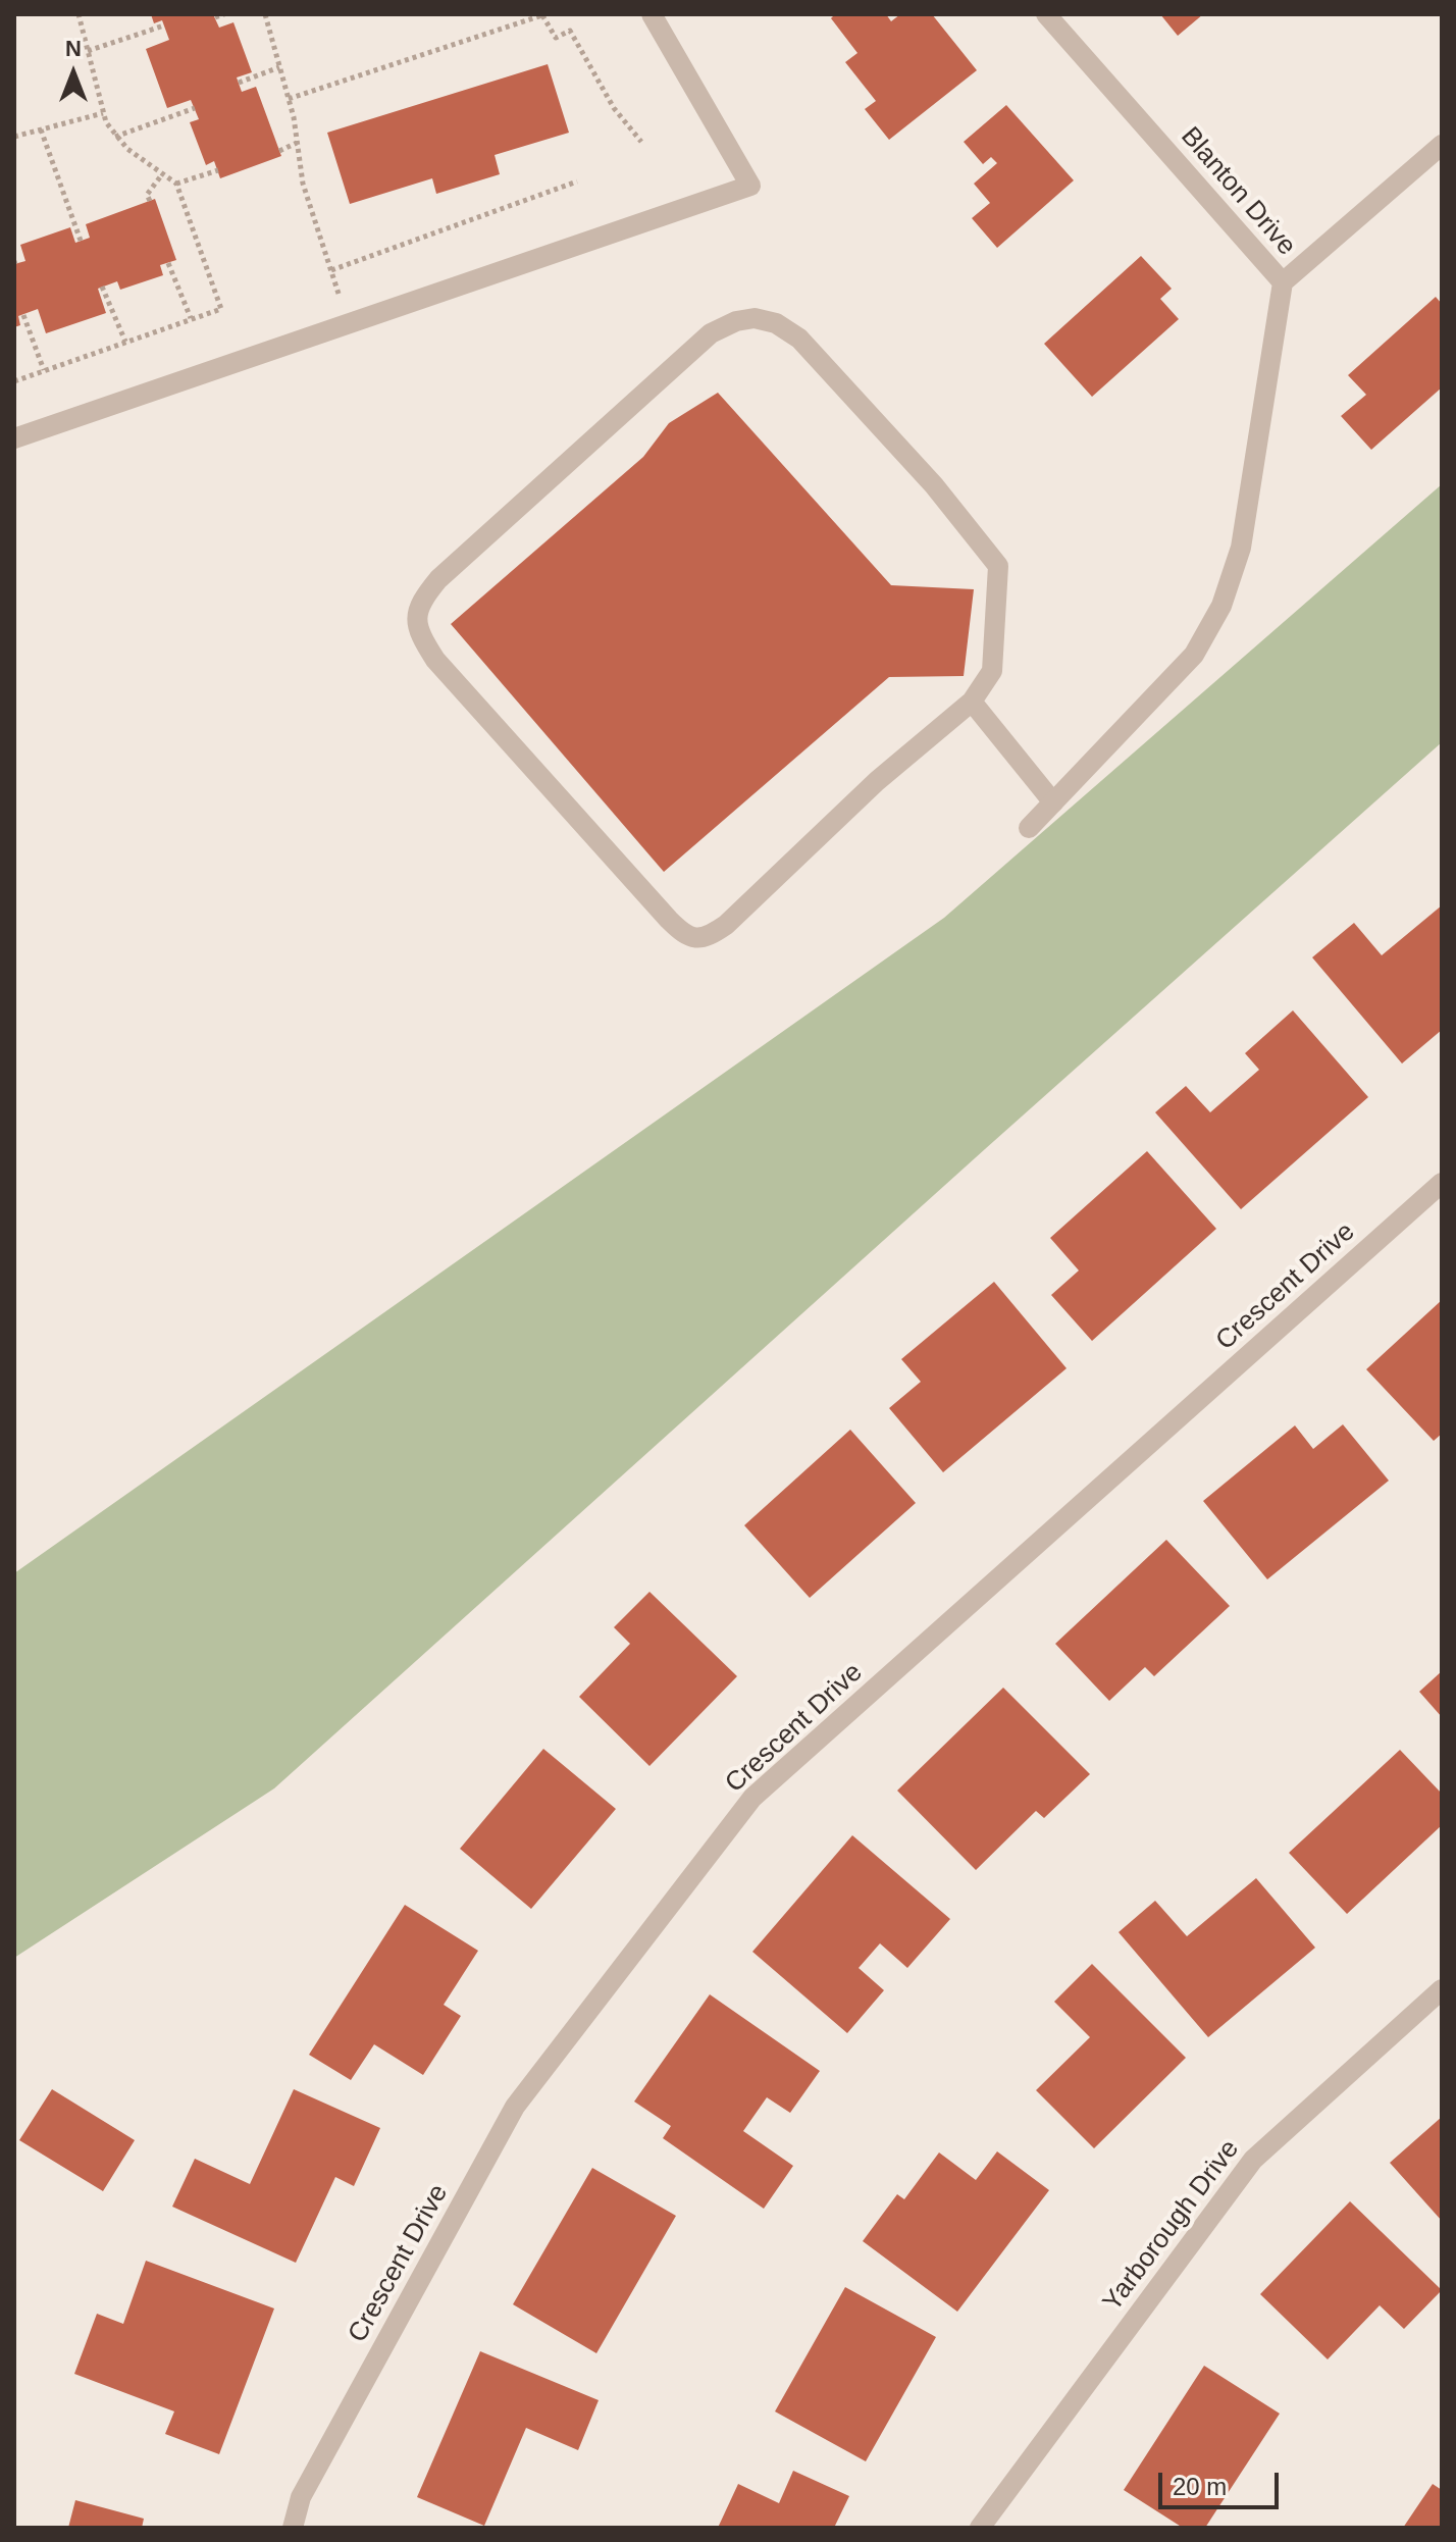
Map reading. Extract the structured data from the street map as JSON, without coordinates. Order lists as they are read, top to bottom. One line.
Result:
{"streets":{"street":["Blanton Drive","Crescent Drive","Yarborough Drive"]},"scale_bar":"20 m","north":"top"}
